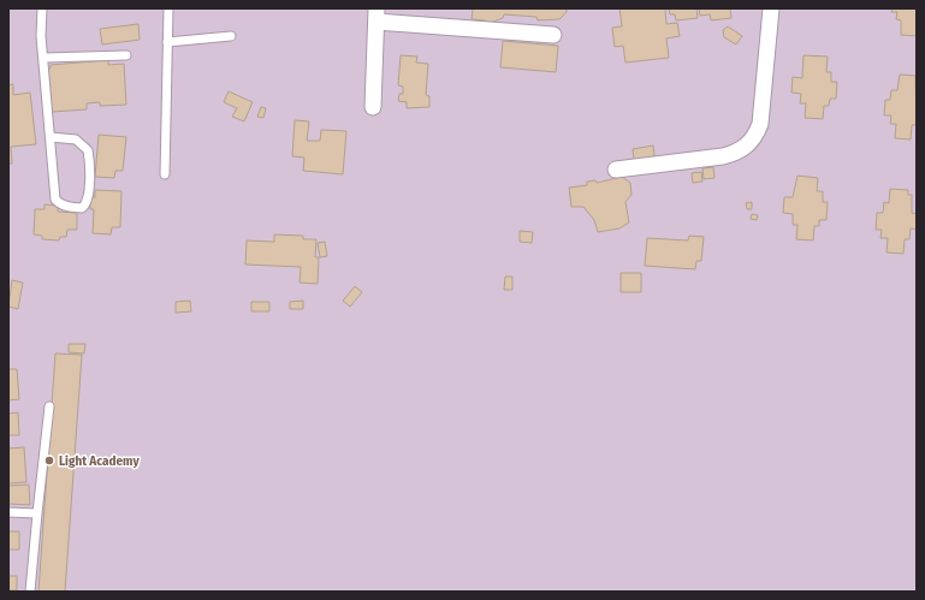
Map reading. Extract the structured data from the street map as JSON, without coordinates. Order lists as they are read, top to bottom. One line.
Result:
{"places":["Light Academy"]}
